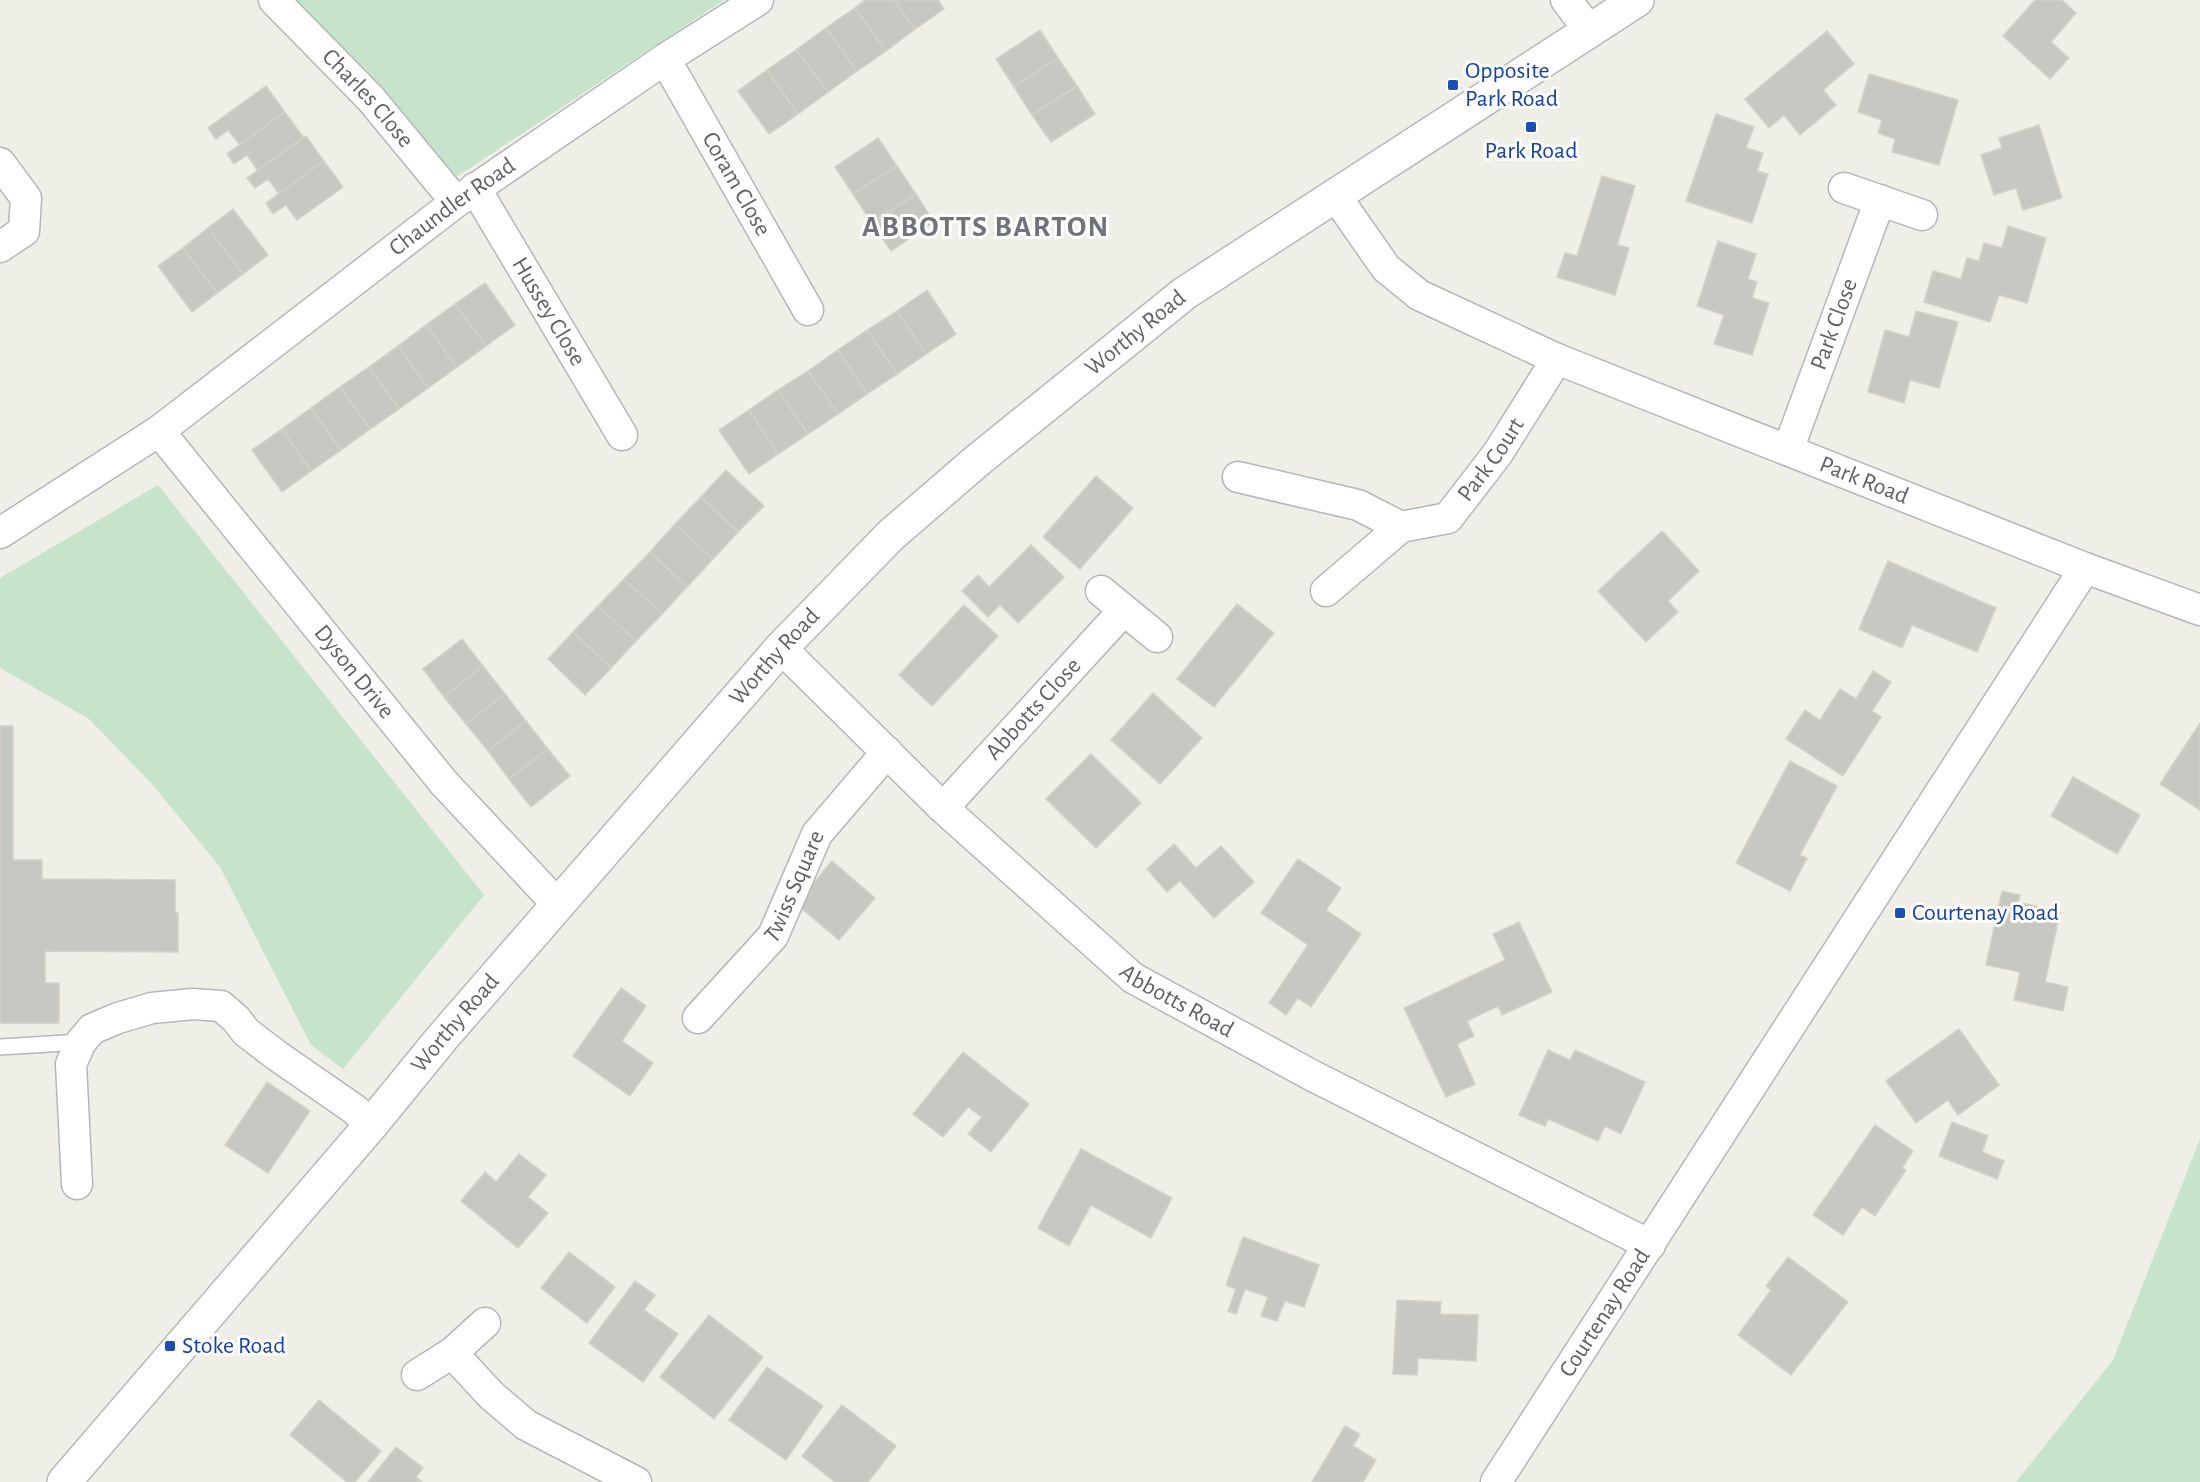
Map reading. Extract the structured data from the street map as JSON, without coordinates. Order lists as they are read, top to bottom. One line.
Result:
{"streets":{"main road":["Worthy Road"],"street":["Charles Close","Coram Close","Chaundler Road","Hussey Close","Park Close","Park Court","Park Road","Dyson Drive","Abbotts Close","Twiss Square","Abbotts Road","Courtenay Road"]},"crossings":[["Charles Close","Chaundler Road"],["Charles Close","Hussey Close"],["Coram Close","Chaundler Road"],["Chaundler Road","Hussey Close"],["Chaundler Road","Dyson Drive"],["Park Close","Park Road"],["Worthy Road","Park Road"],["Worthy Road","Dyson Drive"],["Worthy Road","Abbotts Road"],["Park Court","Park Road"],["Park Road","Courtenay Road"],["Abbotts Close","Abbotts Road"],["Twiss Square","Abbotts Road"],["Abbotts Road","Courtenay Road"]],"districts":["ABBOTTS BARTON"],"places":{"transit":["Opposite Park Road","Park Road","Courtenay Road","Stoke Road"]}}
